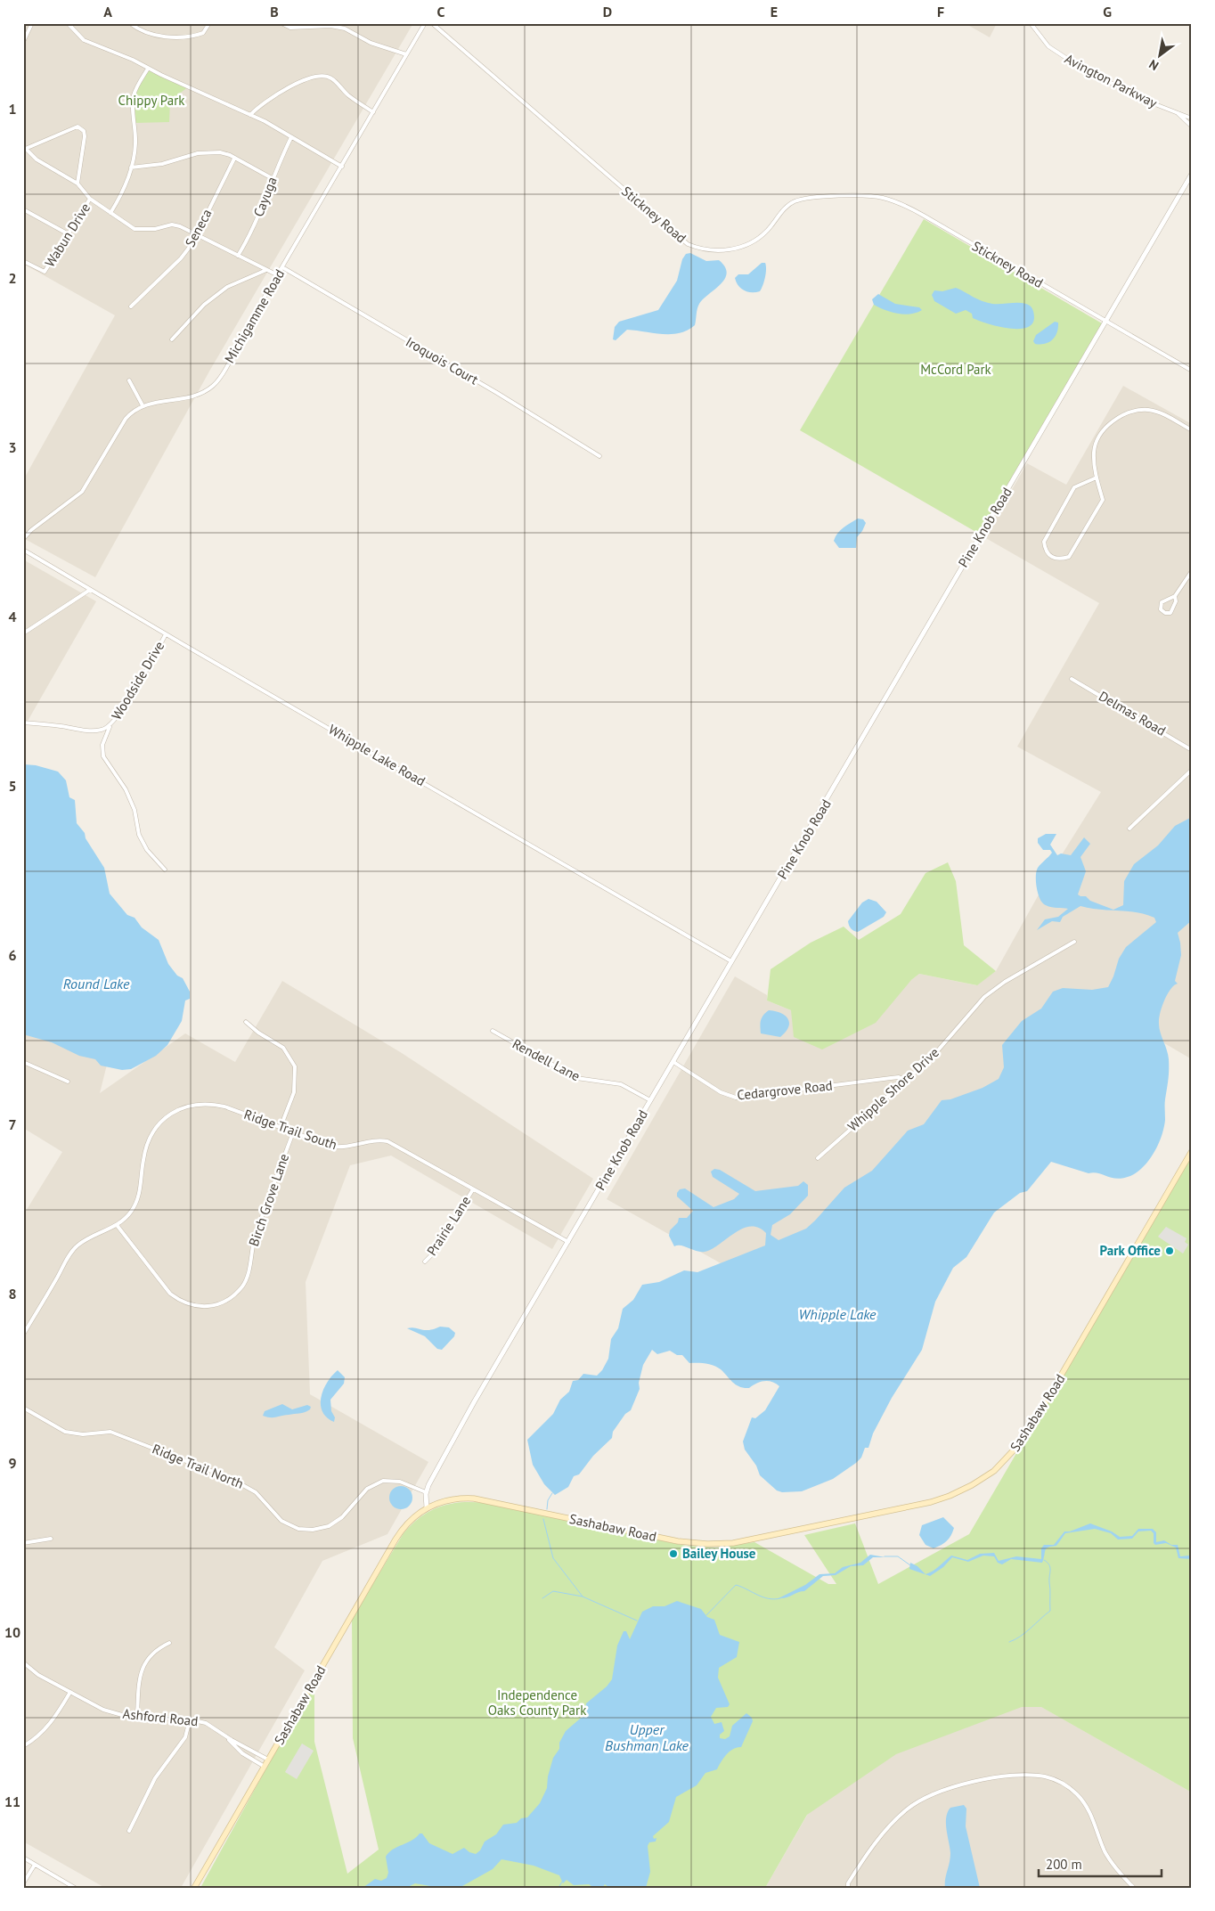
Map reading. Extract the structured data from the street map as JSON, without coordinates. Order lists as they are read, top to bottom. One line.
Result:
{"streets":{"main road":["Sashabaw Road"],"street":["Avington Parkway","Cayuga","Stickney Road","Seneca","Wabun Drive","Michigamme Road","Iroquois Court","Pine Knob Road","Woodside Drive","Delmas Road","Whipple Lake Road","Rendell Lane","Whipple Shore Drive","Cedargrove Road","Ridge Trail South","Birch Grove Lane","Prairie Lane","Ridge Trail North","Ashford Road"]},"crossings":[["Stickney Road","Pine Knob Road"],["Michigamme Road","Iroquois Court"],["Pine Knob Road","Whipple Lake Road"],["Pine Knob Road","Rendell Lane"],["Pine Knob Road","Cedargrove Road"],["Pine Knob Road","Ridge Trail South"],["Pine Knob Road","Ridge Trail North"],["Woodside Drive","Whipple Lake Road"],["Whipple Shore Drive","Cedargrove Road"],["Ridge Trail South","Birch Grove Lane"],["Ridge Trail South","Prairie Lane"],["Sashabaw Road","Ashford Road"]],"water":["Round Lake","Whipple Lake","Upper Bushman Lake"],"parks":["Chippy Park","McCord Park","Independence Oaks County Park"],"places":["Park Office","Bailey House"],"scale_bar":"200 m","north":"bottom left","grid":{"columns":["A","B","C","D","E","F","G"],"rows":["1","2","3","4","5","6","7","8","9","10","11"]}}
